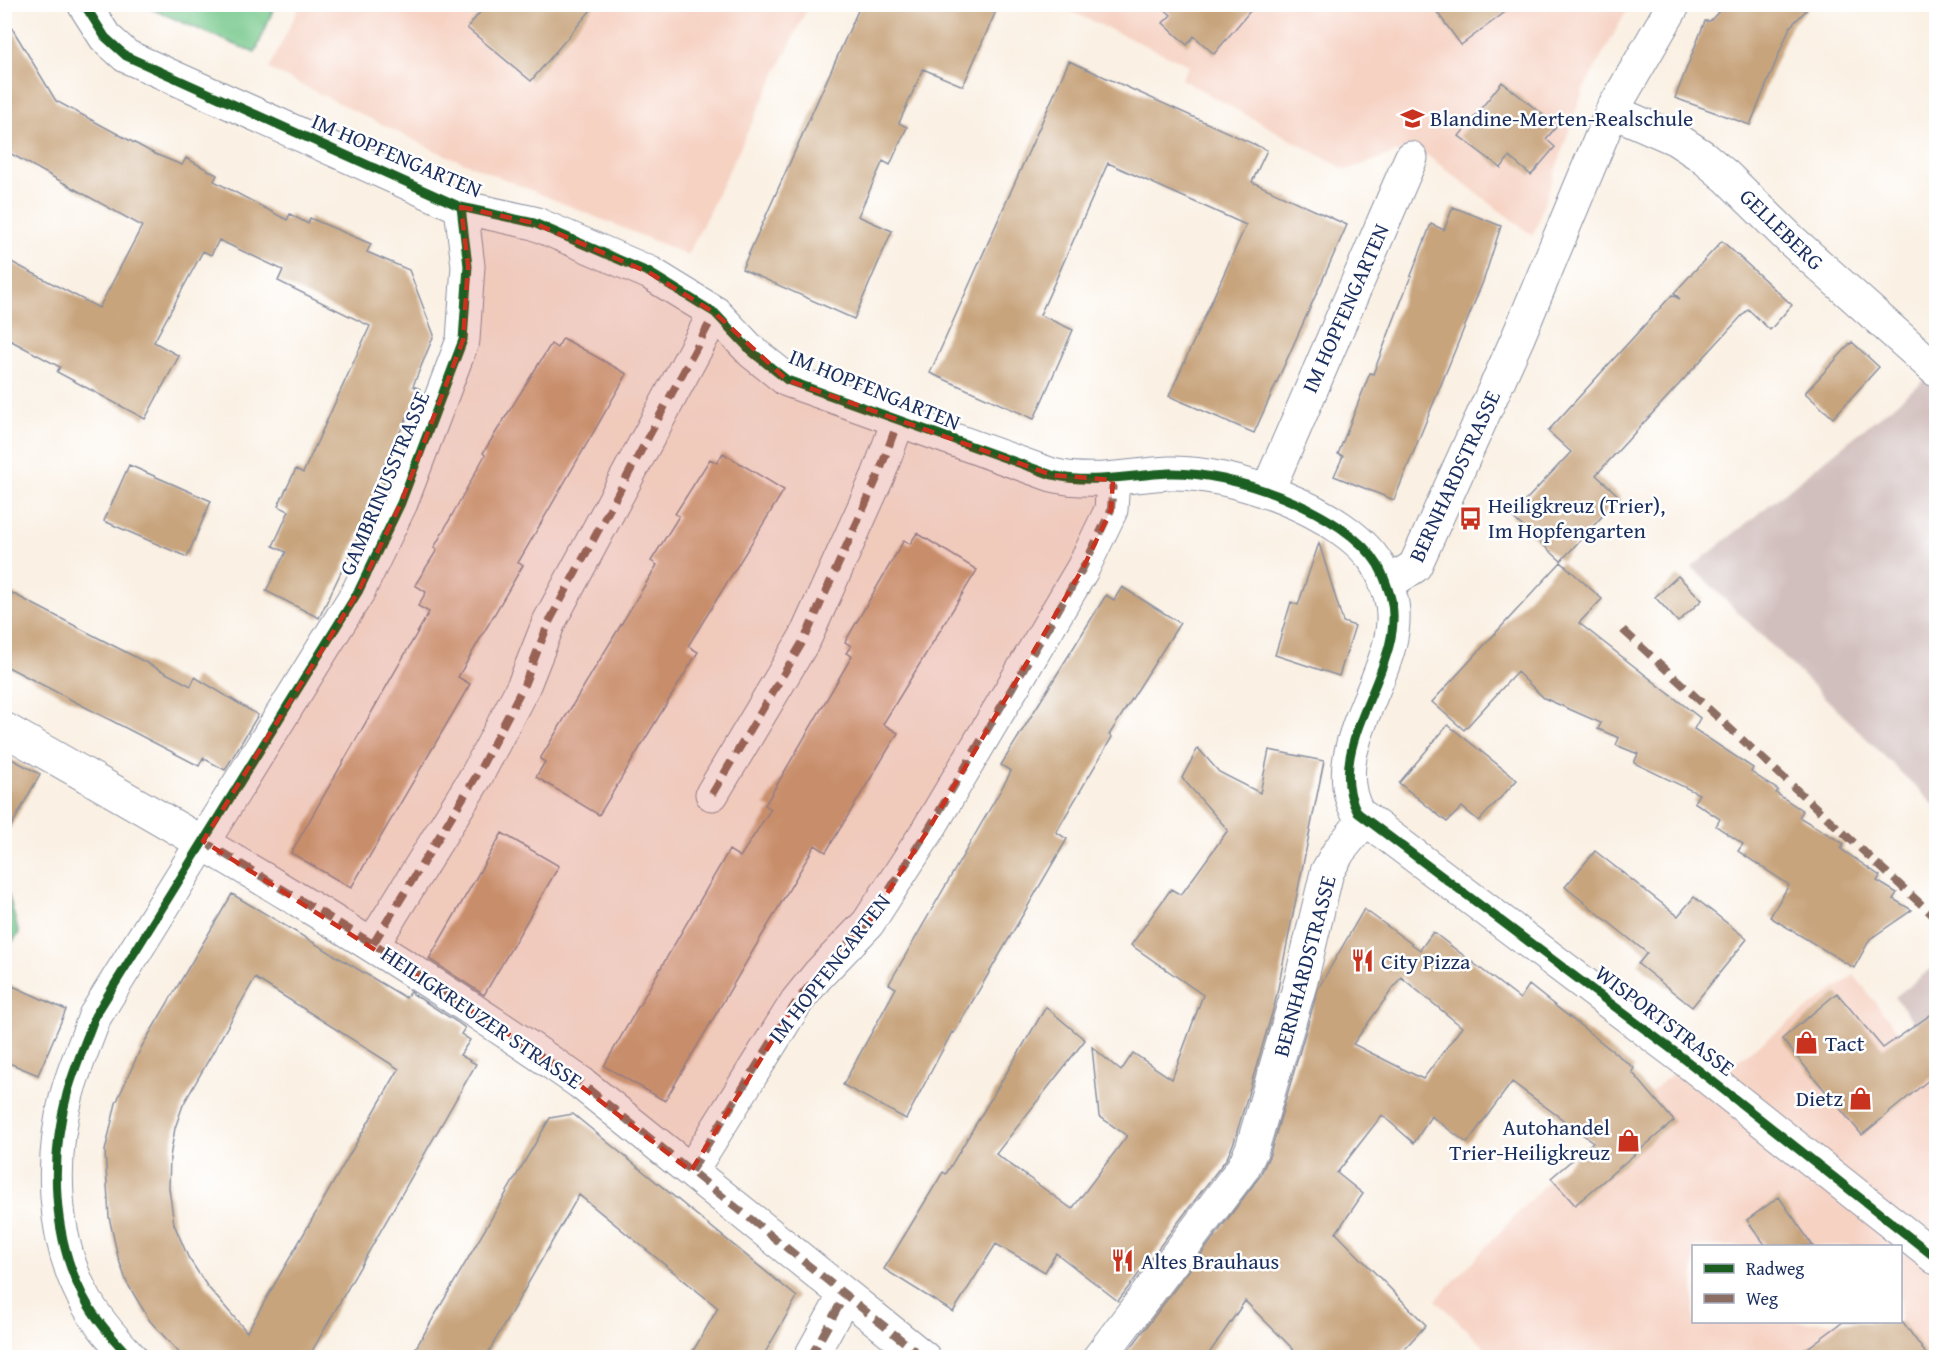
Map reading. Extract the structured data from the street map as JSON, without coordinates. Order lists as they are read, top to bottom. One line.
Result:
{"streets":{"street":["IM HOPFENGARTEN","GELLEBERG","BERNHARDSTRASSE","GAMBRINUSSTRASSE","HEILIGKREUZER STRASSE","WISPORTSTRASSE"]},"crossings":[["IM HOPFENGARTEN","BERNHARDSTRASSE"],["IM HOPFENGARTEN","GAMBRINUSSTRASSE"],["IM HOPFENGARTEN","HEILIGKREUZER STRASSE"],["GELLEBERG","BERNHARDSTRASSE"],["BERNHARDSTRASSE","WISPORTSTRASSE"],["GAMBRINUSSTRASSE","HEILIGKREUZER STRASSE"]],"places":{"school or university":["Blandine-Merten-Realschule"],"bus stop":["Heiligkreuz (Trier), Im Hopfengarten"],"restaurant":["City Pizza","Altes Brauhaus"],"shop":["Tact","Dietz","Autohandel Trier-Heiligkreuz"]},"legend":["Radweg","Weg"]}
